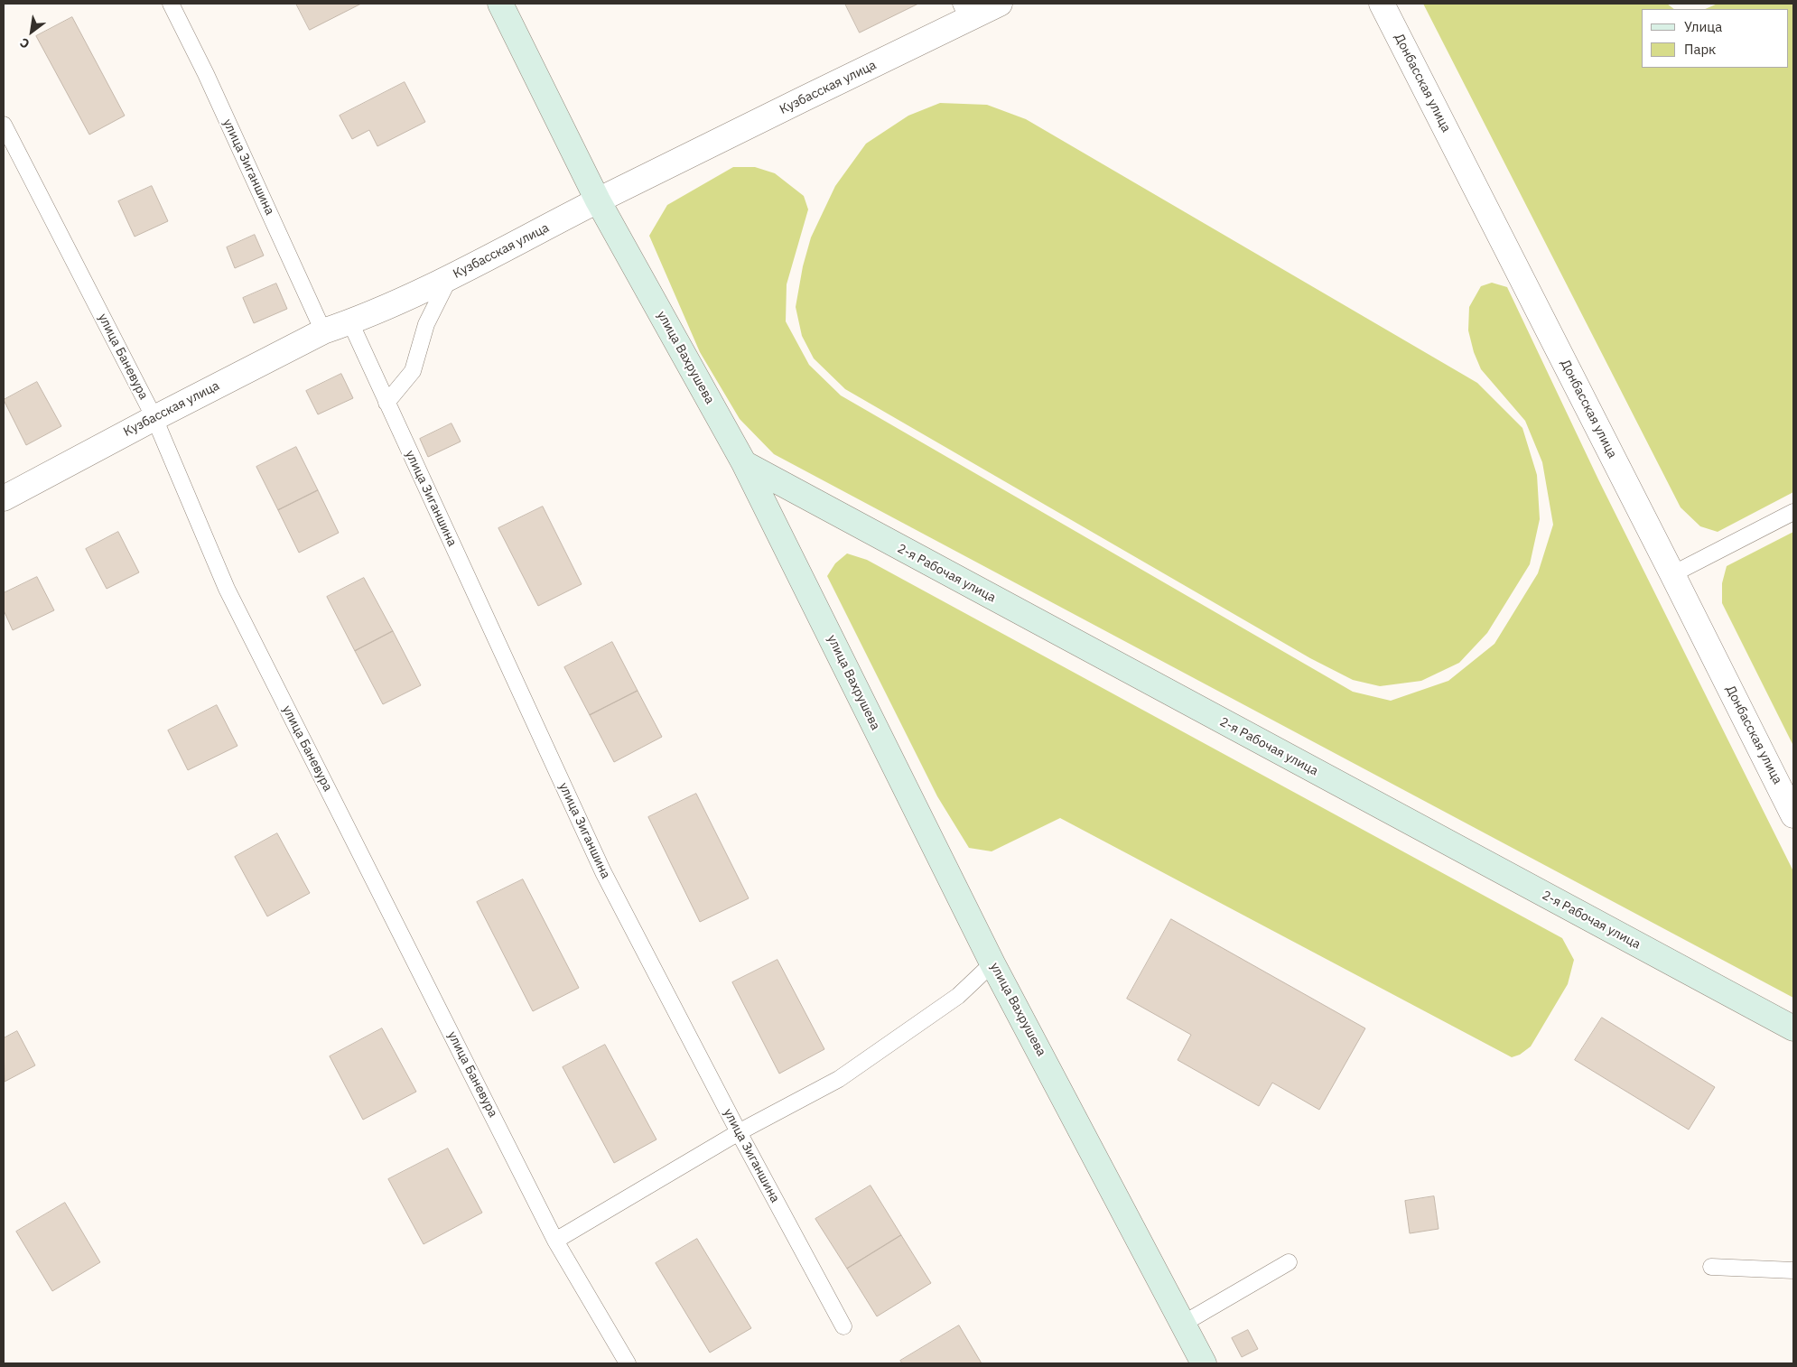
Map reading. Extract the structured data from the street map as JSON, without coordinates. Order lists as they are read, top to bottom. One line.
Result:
{"streets":{"main road":["улица Вахрушева","2-я Рабочая улица"],"street":["Донбасская улица","Кузбасская улица"],"lane":["улица Зиганшина","улица Баневура"]},"crossings":[["Кузбасская улица","улица Зиганшина"],["Кузбасская улица","улица Баневура"],["Кузбасская улица","улица Вахрушева"],["улица Вахрушева","2-я Рабочая улица"]],"legend":["Улица","Парк"],"north":"bottom left"}
